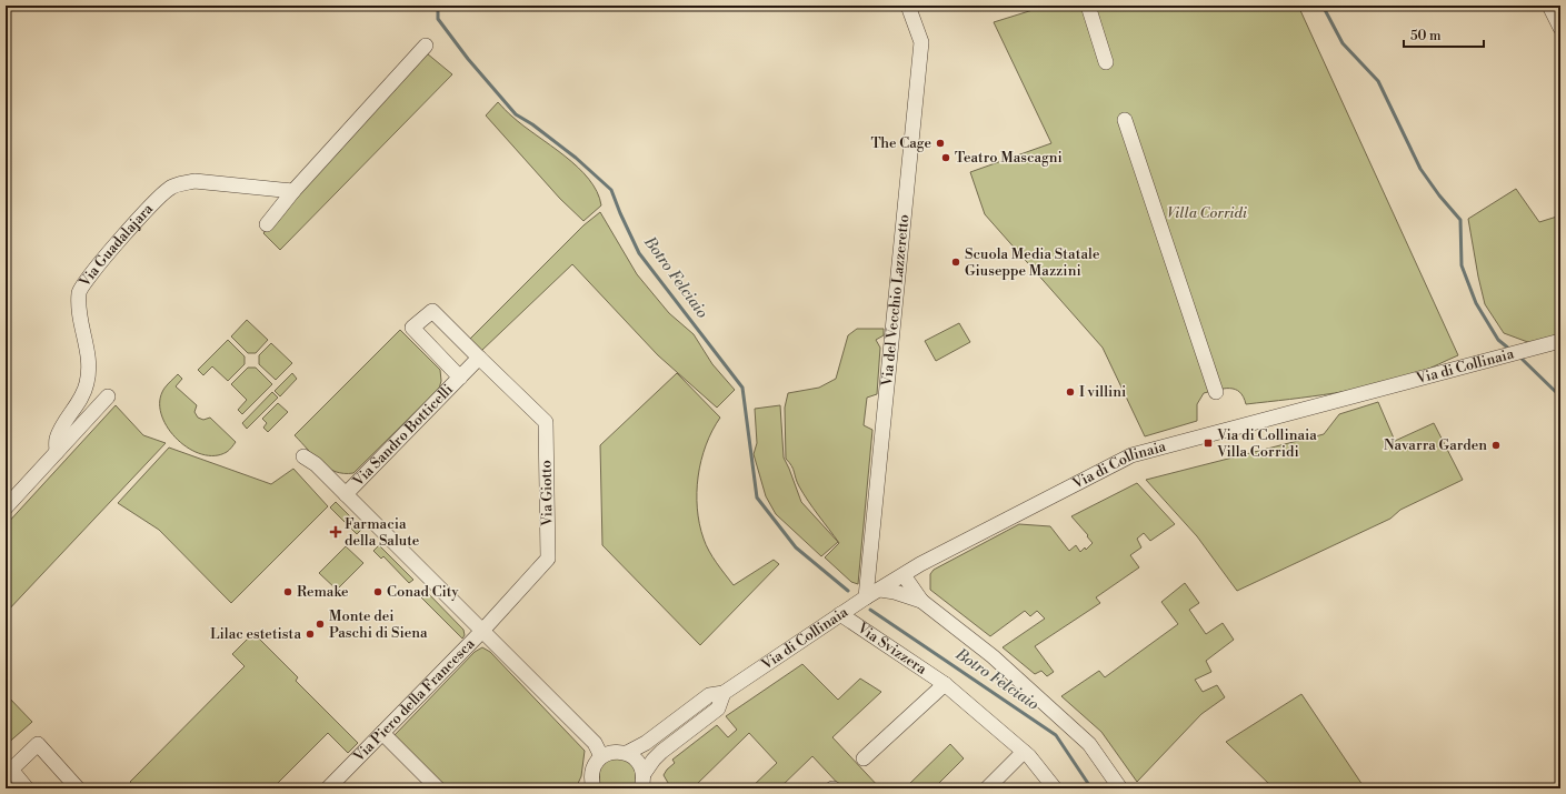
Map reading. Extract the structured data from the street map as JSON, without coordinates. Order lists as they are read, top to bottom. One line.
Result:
{"streets":{"street":["Via Guadalajara","Via del Vecchio Lazzeretto","Via di Collinaia","Via Sandro Botticelli","Via Giotto","Via Svizzera","Via Piero della Francesca"]},"crossings":[["Via del Vecchio Lazzeretto","Via di Collinaia"],["Via di Collinaia","Via Svizzera"],["Via Sandro Botticelli","Via Giotto"],["Via Giotto","Via Piero della Francesca"]],"water":["Botro Felciaio"],"parks":["Villa Corridi"],"places":{"other":["The Cage","Teatro Mascagni","Scuola Media Statale Giuseppe Mazzini","I villini","Navarra Garden","Remake","Conad City","Monte dei Paschi di Siena","Lilac estetista"],"transit":["Via di Collinaia Villa Corridi"],"health":["Farmacia della Salute"]},"scale_bar":"50 m"}
